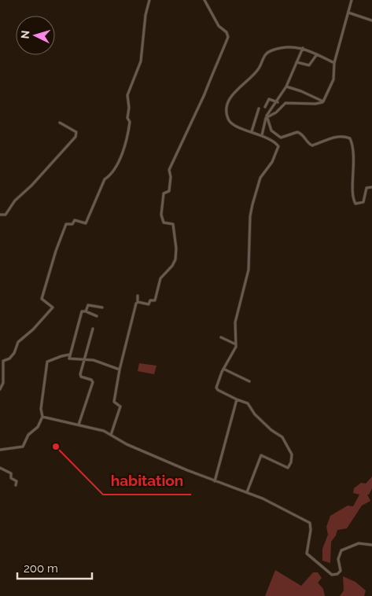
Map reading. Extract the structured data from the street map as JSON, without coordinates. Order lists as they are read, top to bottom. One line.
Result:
{"places":["habitation"],"scale_bar":"200 m","north":"left"}
